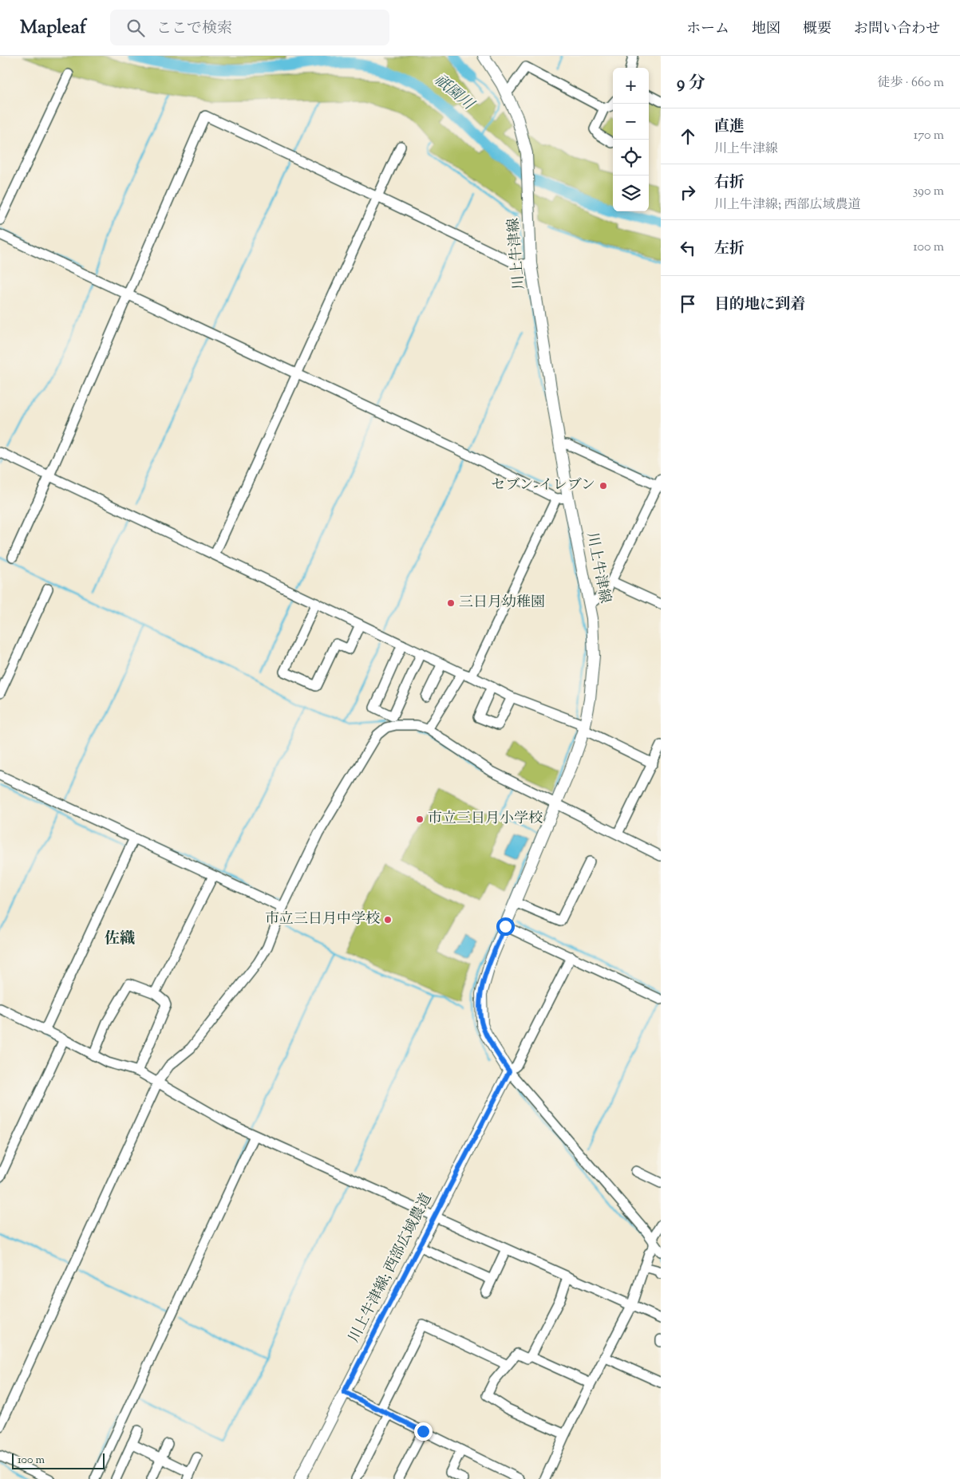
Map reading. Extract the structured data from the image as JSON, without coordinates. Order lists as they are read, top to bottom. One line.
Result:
{"streets":{"main road":["川上牛津線","川上牛津線; 西部広域農道"]},"crossings":[["川上牛津線","川上牛津線; 西部広域農道"]],"districts":["佐織"],"water":["祇園川"],"places":["セブン-イレブン","三日月幼稚園","市立三日月小学校","市立三日月中学校"],"scale_bar":"100 m","page":{"header":"Mapleaf","search":"ここで検索","nav":["ホーム","地図","概要","お問い合わせ"],"heading":["9 分","徒歩 · 660 m"],"map_buttons":["+","−"],"list":[["直進","川上牛津線","170 m"],["右折","川上牛津線; 西部広域農道","390 m"],["左折","100 m"],"目的地に到着"],"scale":"100 m"}}
